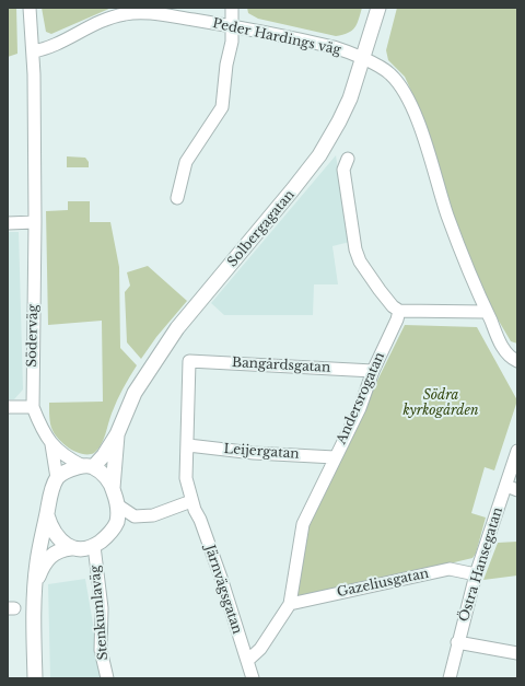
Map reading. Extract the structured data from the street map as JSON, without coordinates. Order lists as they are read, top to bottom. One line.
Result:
{"streets":{"main road":["Solbergagatan"],"street":["Peder Hardings väg","Söderväg","Bangårdsgatan","Andersrogatan","Leijergatan","Östra Hansegatan","Gazeliusgatan","Järnvägsgatan","Stenkumlaväg"]},"crossings":[["Peder Hardings väg","Solbergagatan"],["Peder Hardings väg","Söderväg"],["Solbergagatan","Söderväg"],["Solbergagatan","Stenkumlaväg"],["Söderväg","Stenkumlaväg"],["Bangårdsgatan","Andersrogatan"],["Bangårdsgatan","Järnvägsgatan"],["Andersrogatan","Leijergatan"],["Andersrogatan","Gazeliusgatan"],["Andersrogatan","Järnvägsgatan"],["Leijergatan","Järnvägsgatan"],["Östra Hansegatan","Gazeliusgatan"]],"parks":["Södra kyrkogården"]}
